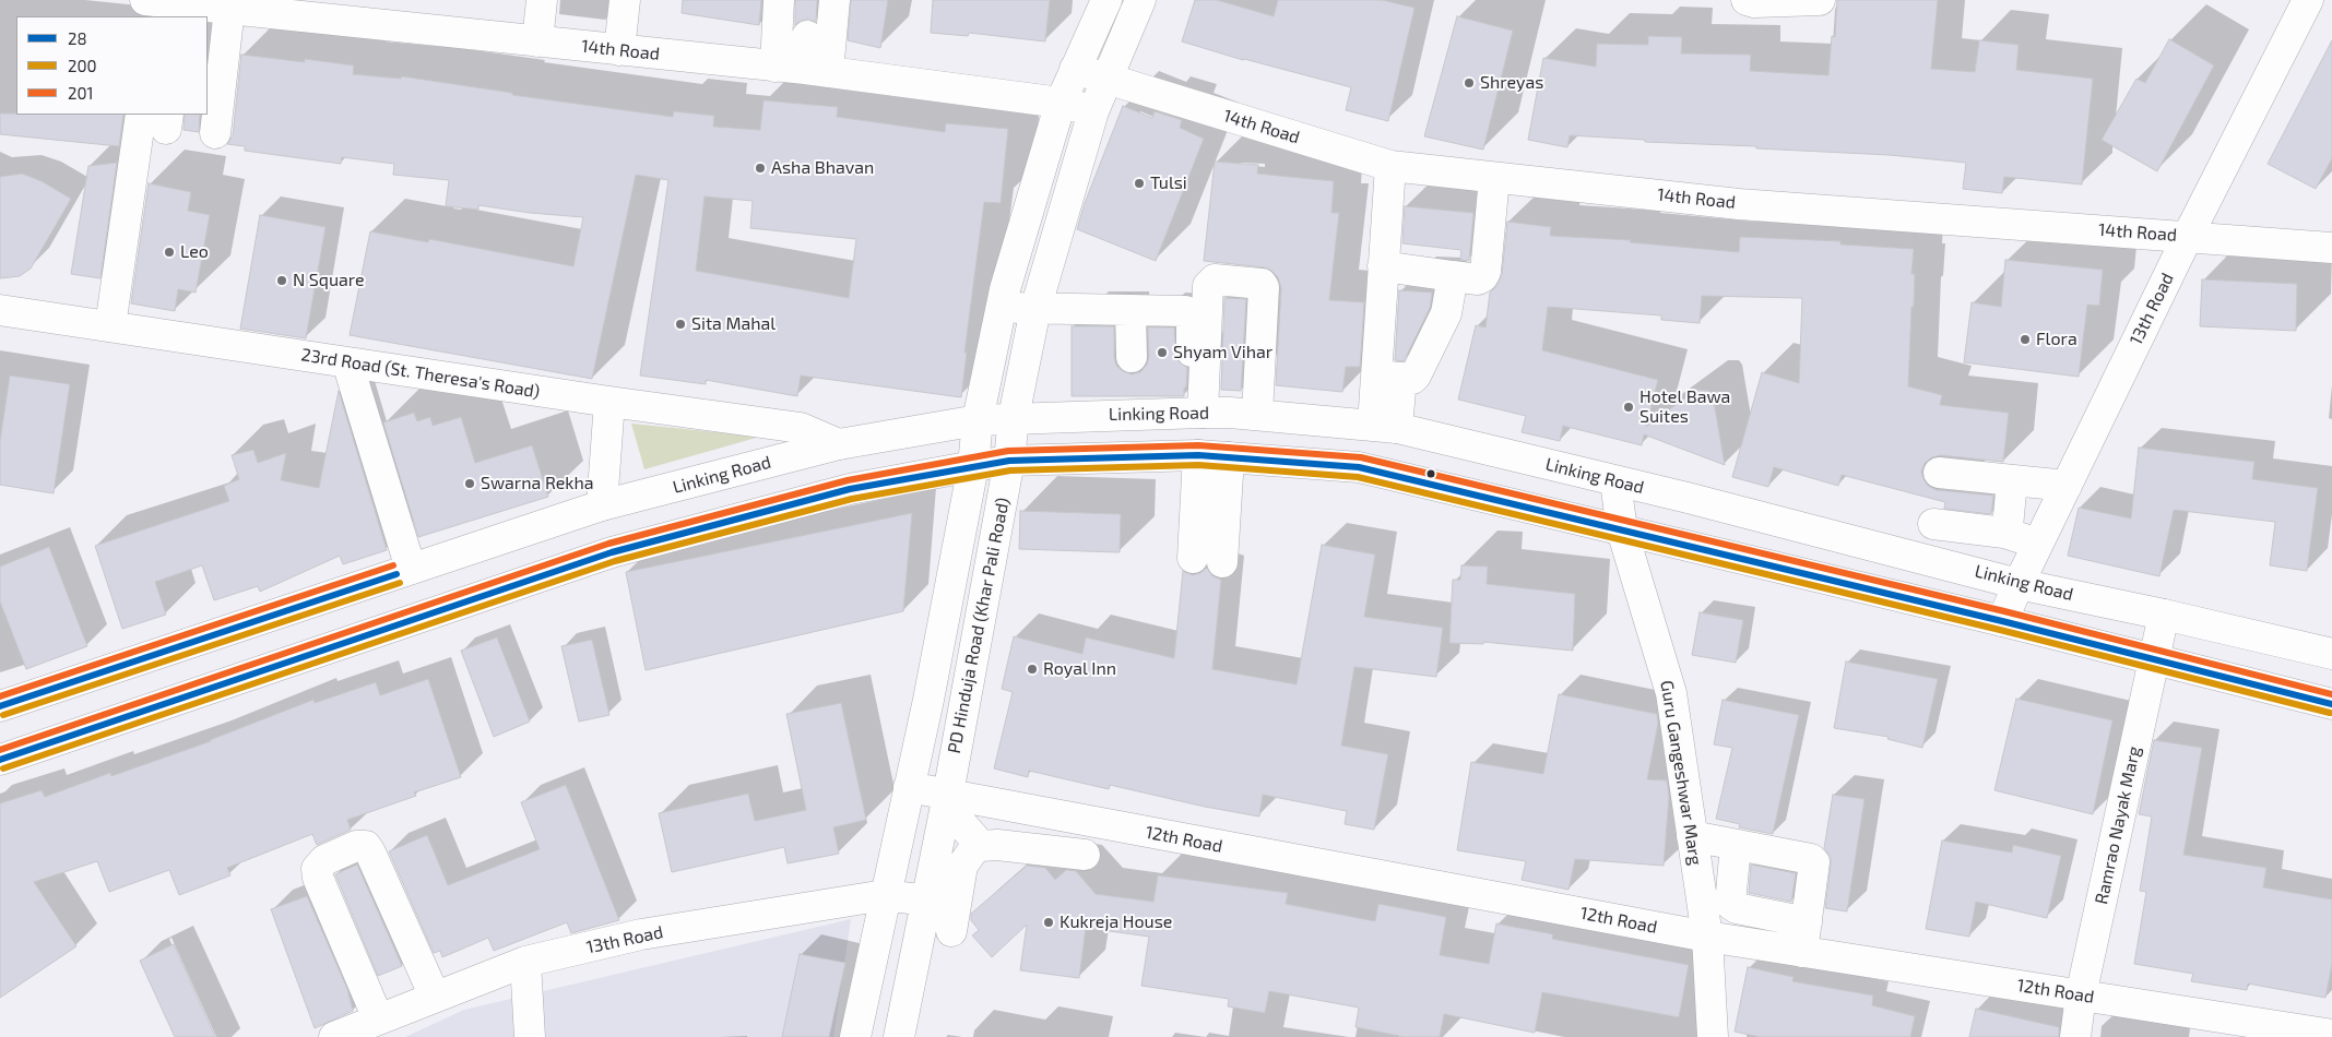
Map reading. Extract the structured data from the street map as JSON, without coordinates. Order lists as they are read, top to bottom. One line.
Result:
{"streets":{"street":["14th Road","13th Road","23rd Road (St. Theresa's Road)","Linking Road","PD Hinduja Road (Khar Pali Road)","Guru Gangeshwar Marg","Ramrao Nayak Marg","12th Road"]},"crossings":[["14th Road","13th Road"],["14th Road","PD Hinduja Road (Khar Pali Road)"],["13th Road","Linking Road"],["13th Road","PD Hinduja Road (Khar Pali Road)"],["23rd Road (St. Theresa's Road)","Linking Road"],["Linking Road","PD Hinduja Road (Khar Pali Road)"],["Linking Road","Guru Gangeshwar Marg"],["Linking Road","Ramrao Nayak Marg"],["PD Hinduja Road (Khar Pali Road)","12th Road"],["Guru Gangeshwar Marg","12th Road"],["Ramrao Nayak Marg","12th Road"]],"places":["Shreyas","Asha Bhavan","Tulsi","Leo","N Square","Sita Mahal","Flora","Shyam Vihar","Hotel Bawa Suites","Swarna Rekha","Royal Inn","Kukreja House"],"lines":["transit line 201","transit line 28","transit line 200"],"legend":["28","200","201"]}
